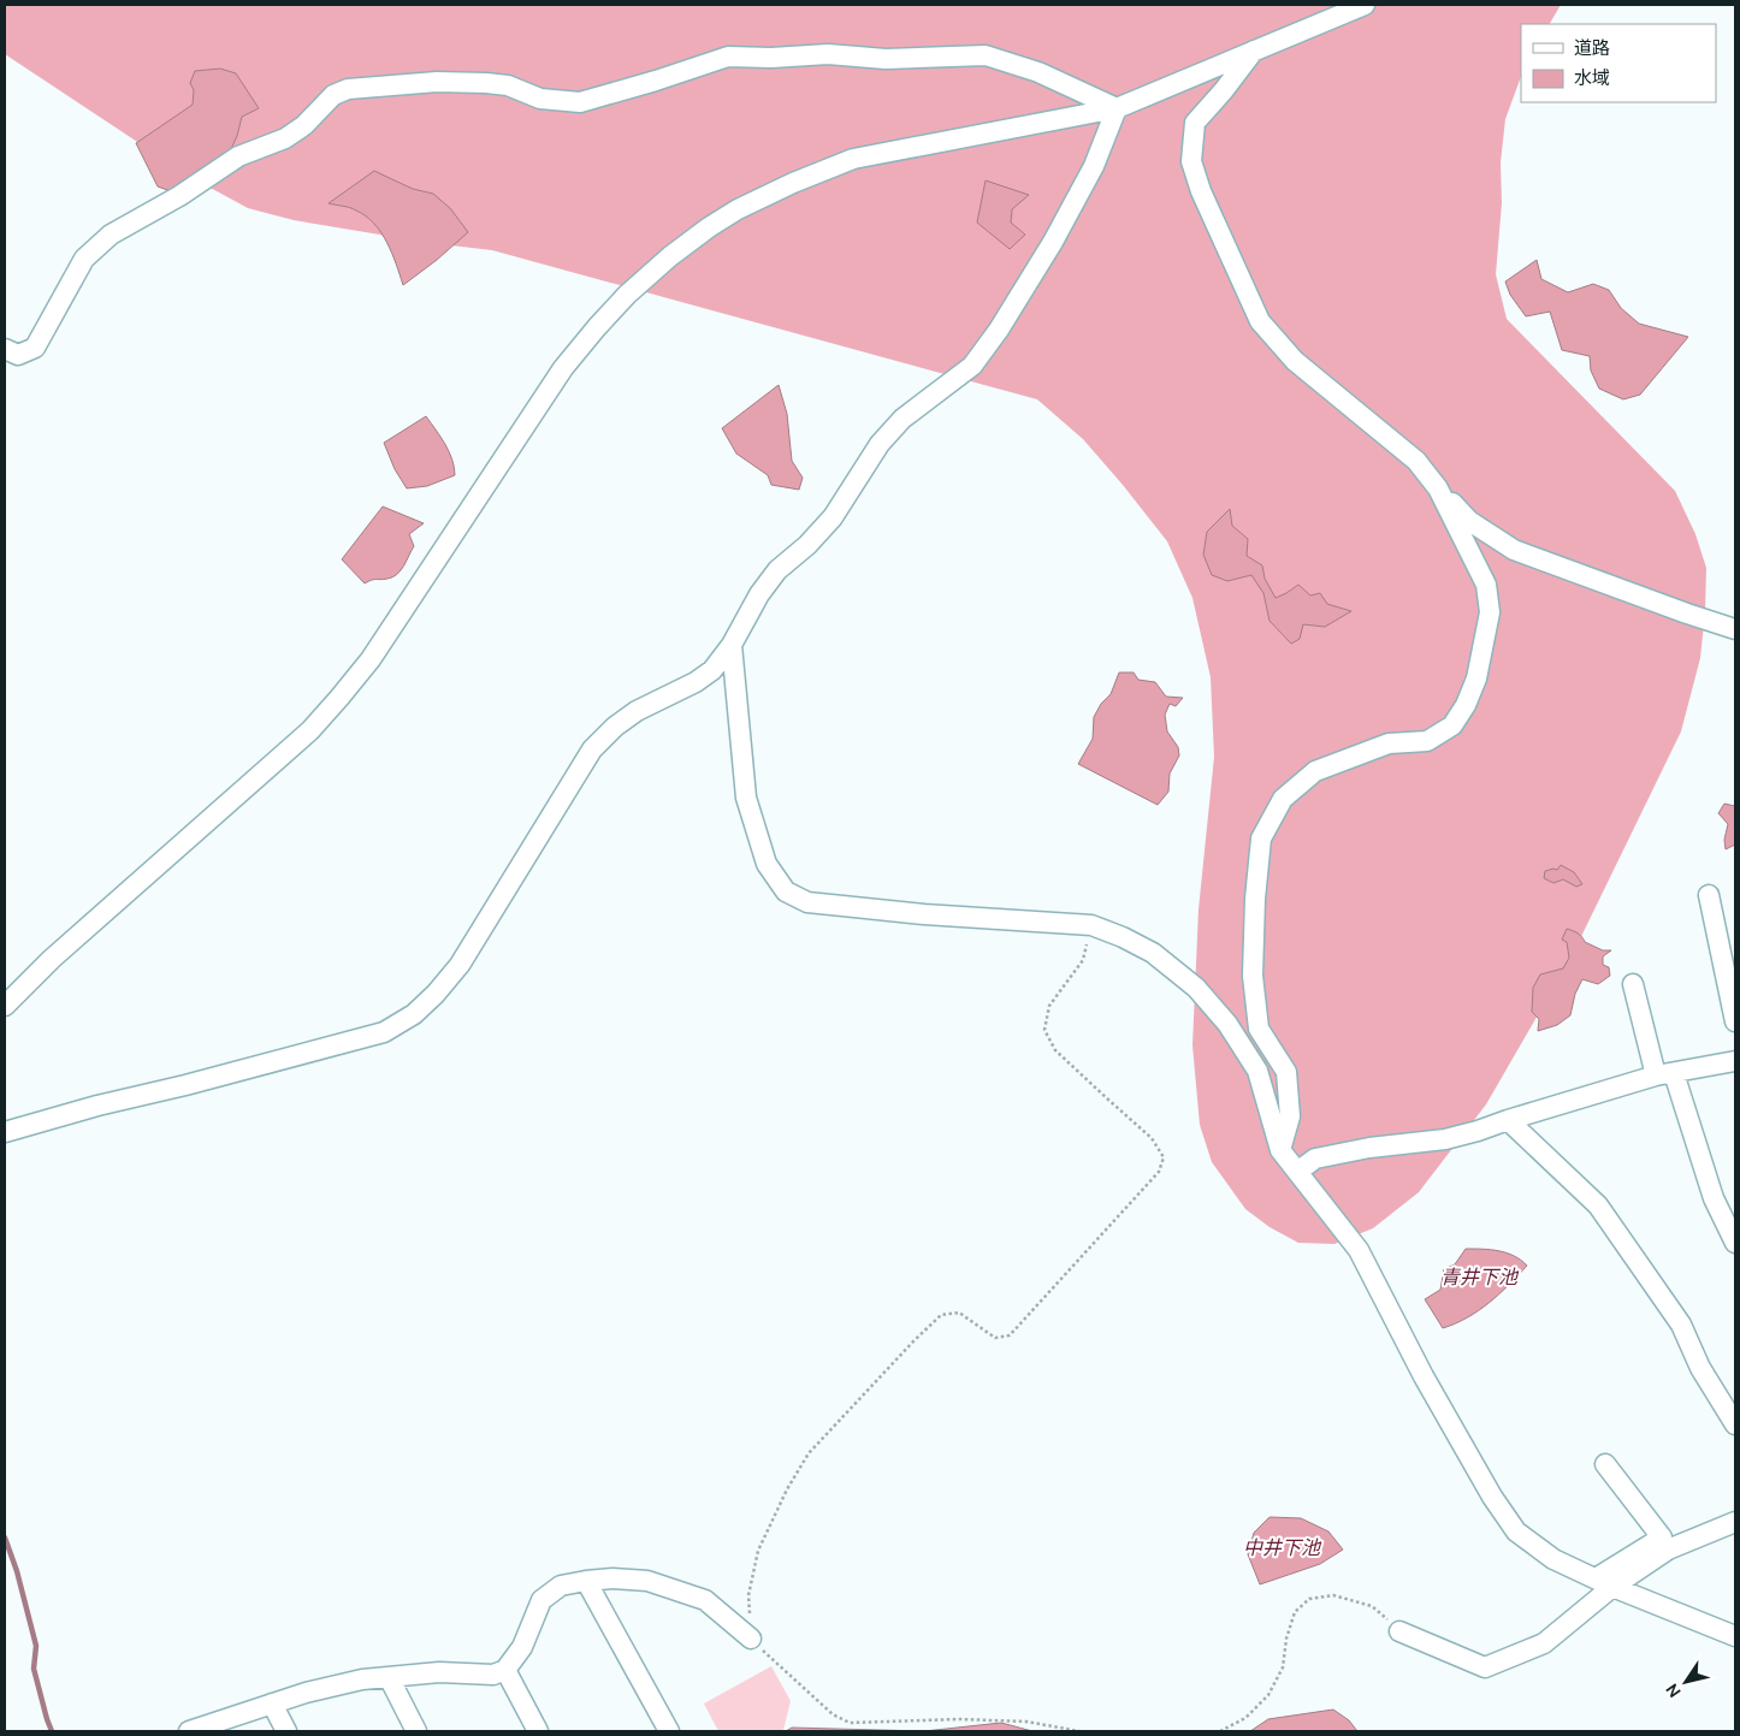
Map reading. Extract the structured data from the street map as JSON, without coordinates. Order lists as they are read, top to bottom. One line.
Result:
{"water":["青井下池","中井下池"],"legend":["道路","水域"],"north":"bottom left"}
